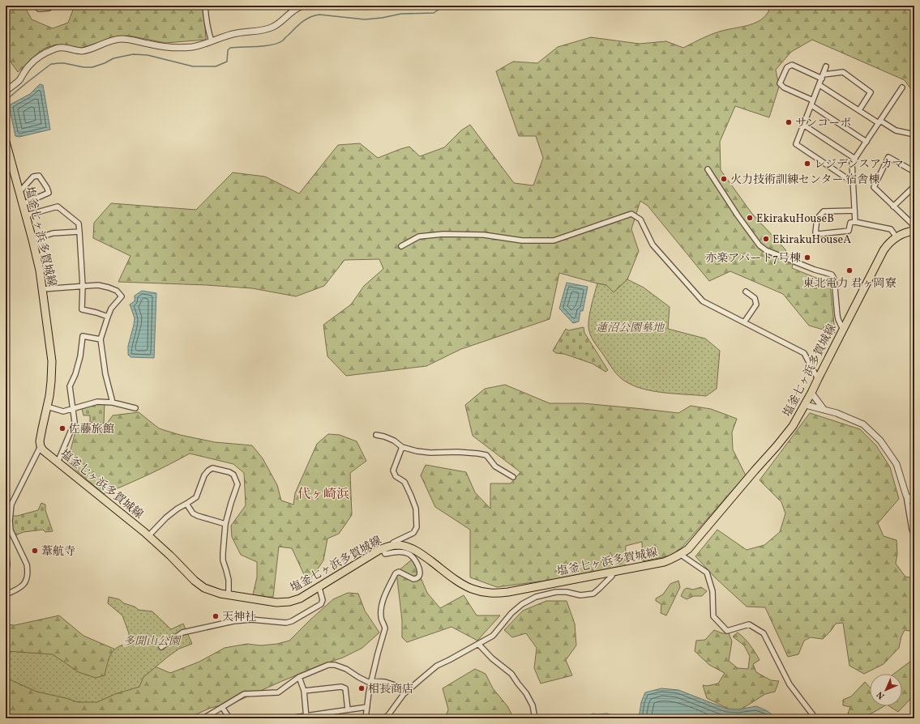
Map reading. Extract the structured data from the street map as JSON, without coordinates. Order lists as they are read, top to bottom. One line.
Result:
{"streets":{"main road":["塩釜七ヶ浜多賀城線"]},"districts":["代ヶ崎浜"],"parks":["蓮沼公園墓地","多聞山公園"],"places":["サンコーポ","レジデンスアカマ","火力技術訓練センター 宿舎棟","EkirakuHouseB","EkirakuHouseA","亦楽アパート7号棟","東北電力 君ヶ岡寮","佐藤旅館","葦航寺","天神社","相長商店"],"north":"bottom left"}
